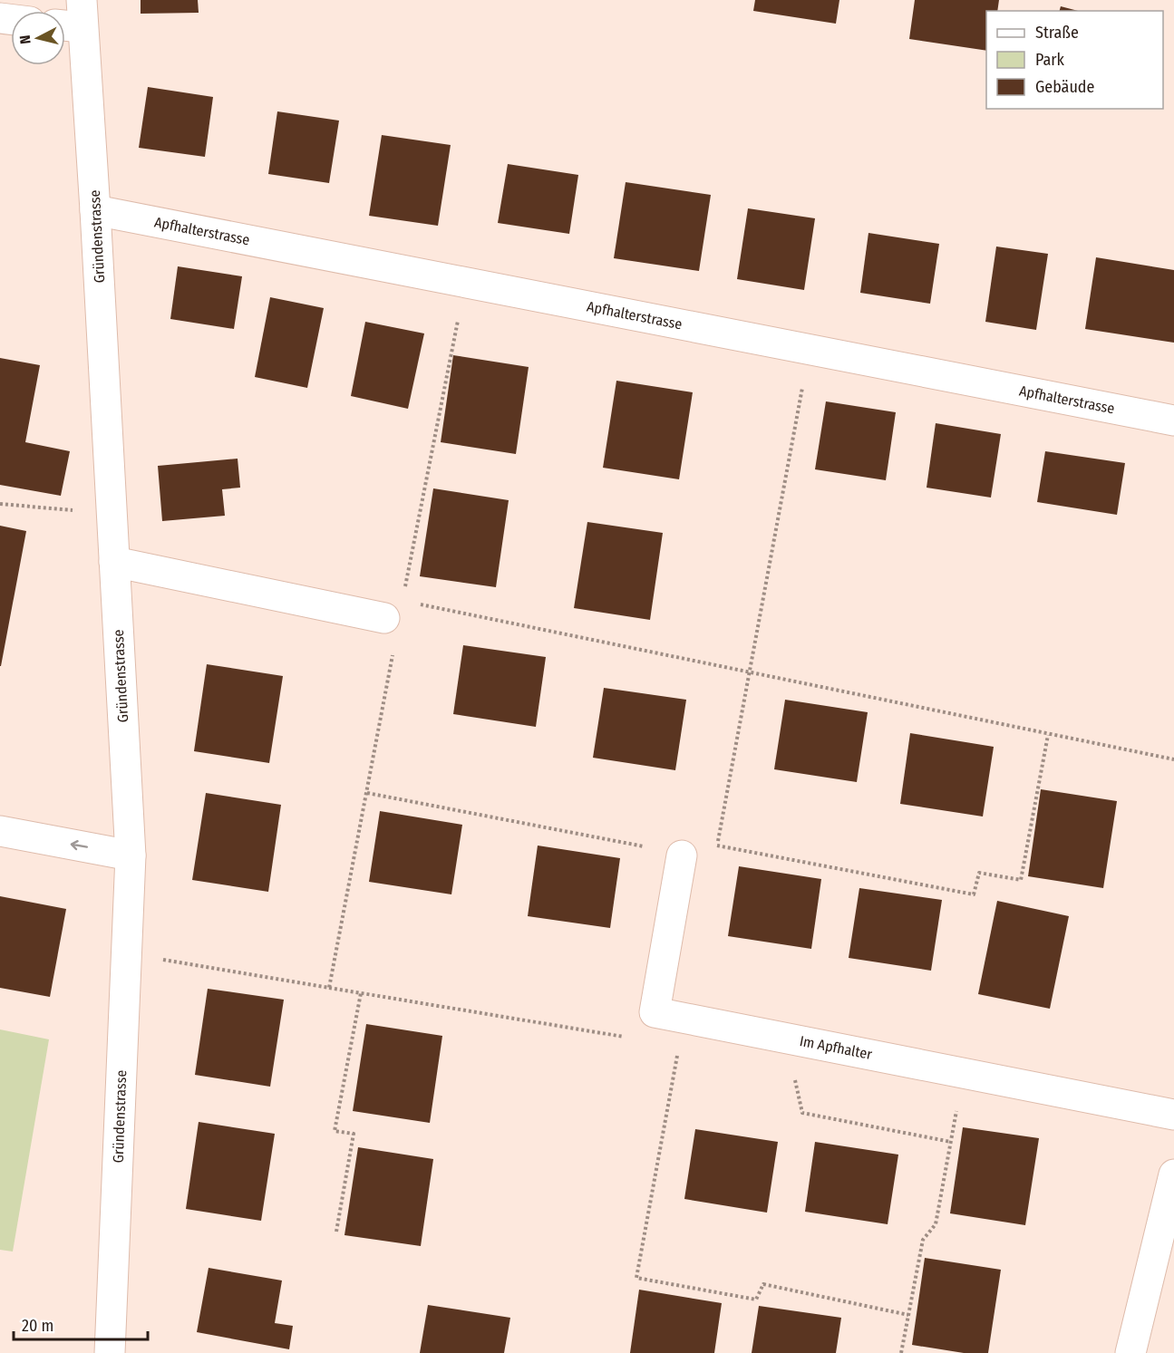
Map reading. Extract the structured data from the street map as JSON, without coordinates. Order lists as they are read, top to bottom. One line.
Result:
{"streets":{"street":["Apfhalterstrasse","Gründenstrasse","Im Apfhalter"]},"crossings":[["Apfhalterstrasse","Gründenstrasse"]],"legend":["Straße","Park","Gebäude"],"scale_bar":"20 m","north":"left"}
